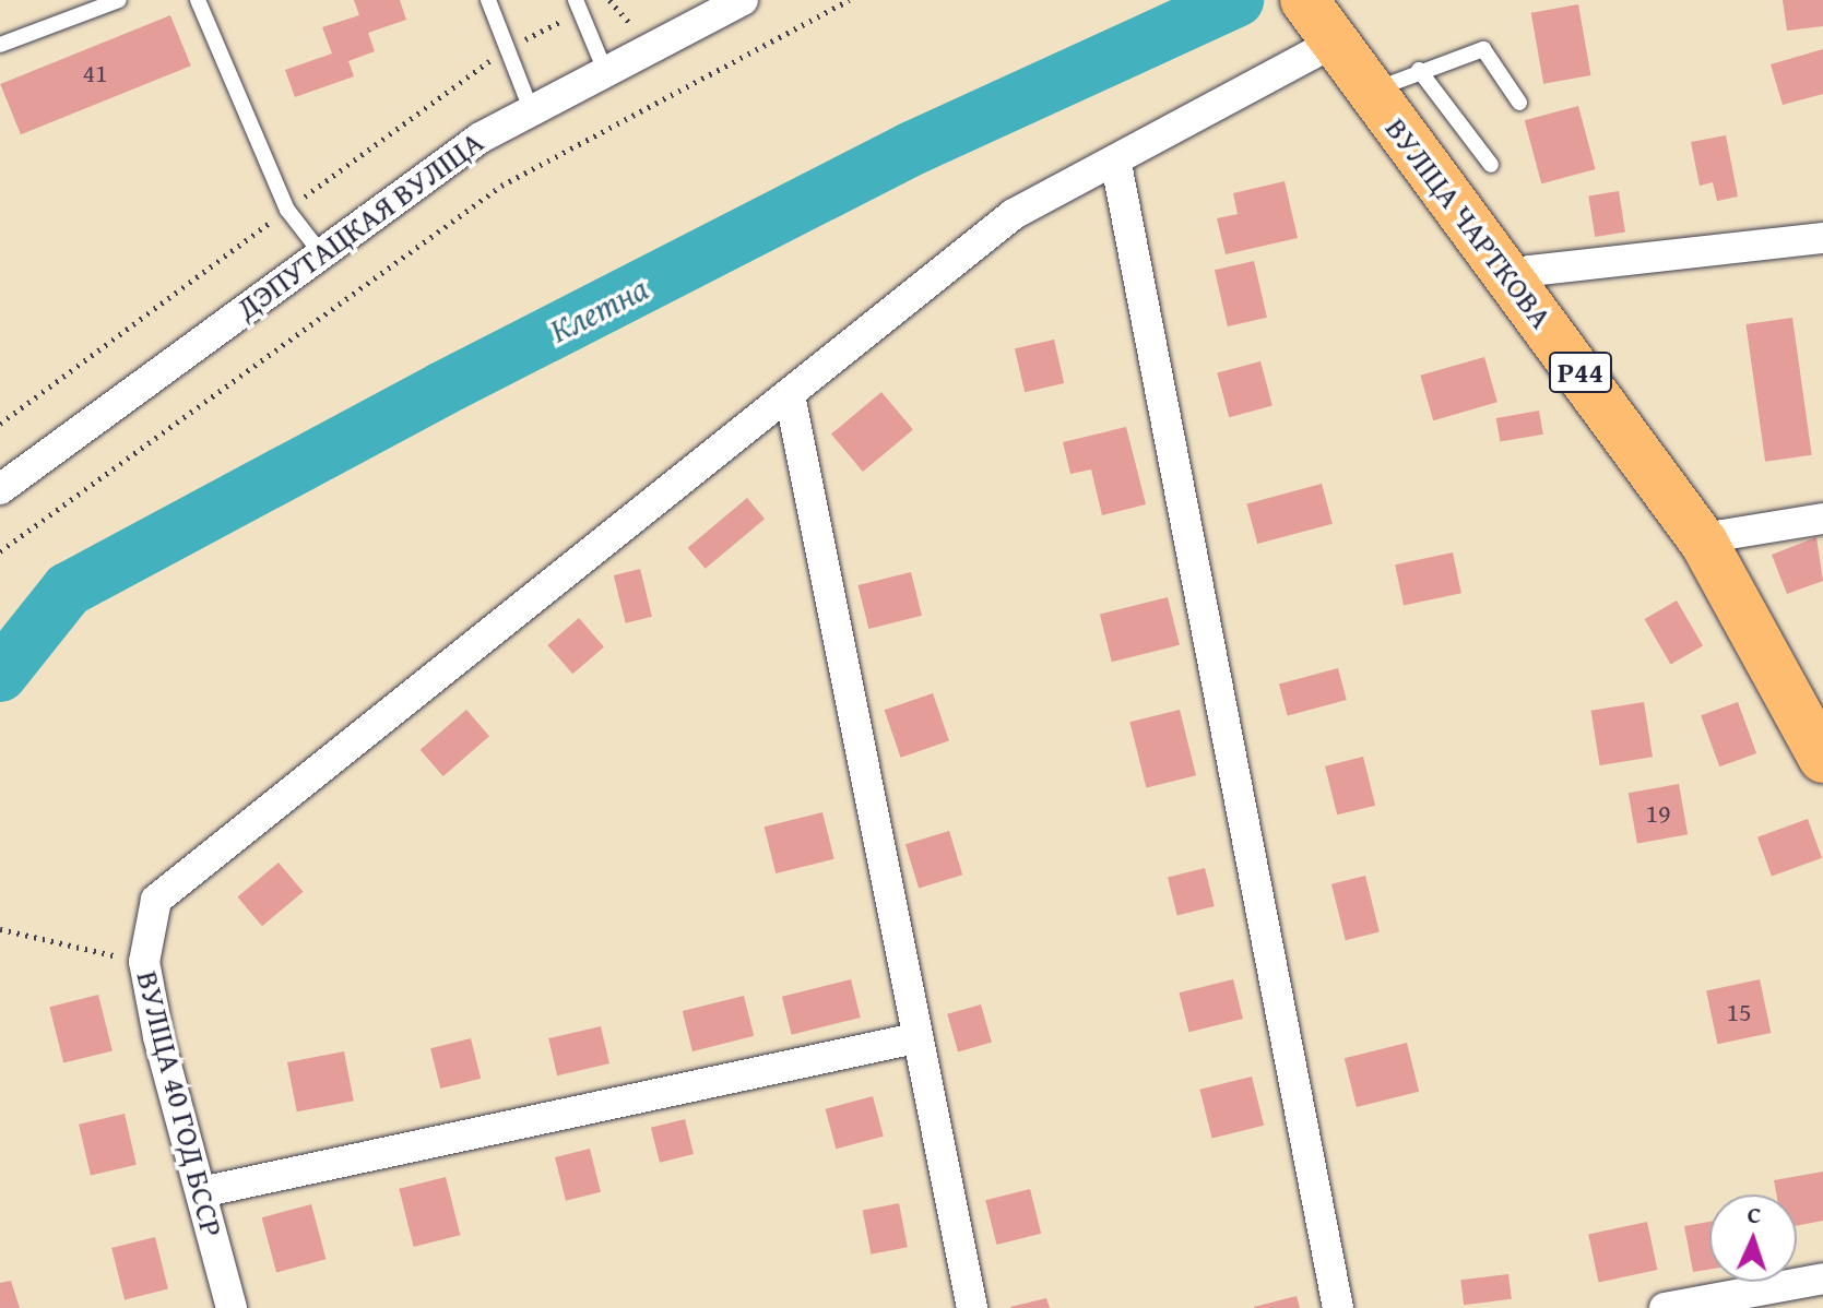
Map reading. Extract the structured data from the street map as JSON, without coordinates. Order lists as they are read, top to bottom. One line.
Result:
{"streets":{"main road":["ВУЛІЦА ЧАРТКОВА","Р44"],"street":["ДЭПУТАЦКАЯ ВУЛІЦА","ВУЛІЦА 40 ГОД БССР"]},"water":["Клетна"],"house_numbers":["41","19","15"],"north":"top"}
